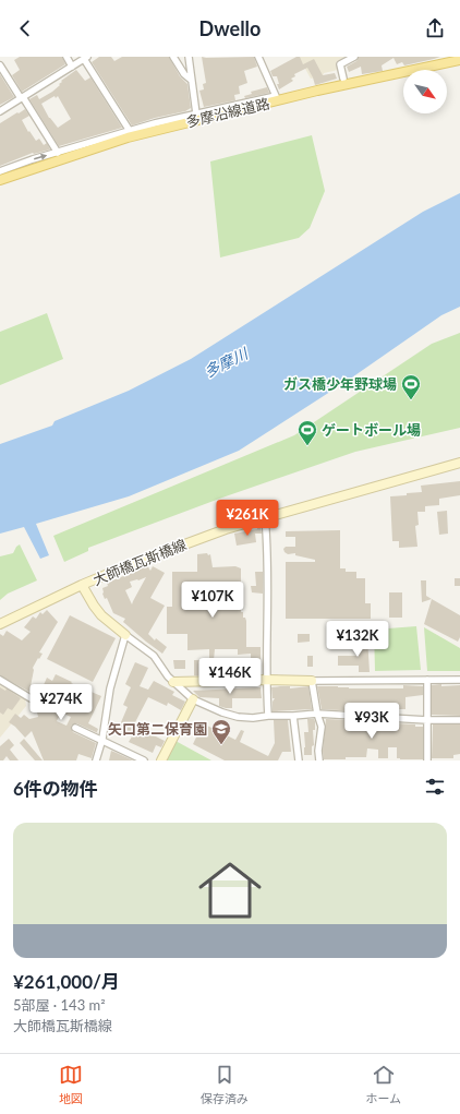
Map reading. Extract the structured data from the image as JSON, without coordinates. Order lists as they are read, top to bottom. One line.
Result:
{"streets":{"main road":["多摩沿線道路"],"street":["大師橋瓦斯橋線"]},"water":["多摩川"],"places":{"sports":["ガス橋少年野球場","ゲートボール場"],"school or university":["矢口第二保育園"]},"north":"bottom right","page":{"header":"Dwello","price":["¥261K","¥107K","¥132K","¥146K","¥274K","¥93K"],"heading":"6件の物件","list":[{"name":"¥261,000/月","note":"5部屋 · 143 m² · 大師橋瓦斯橋線"}],"tabs":["地図","保存済み","ホーム"]}}
